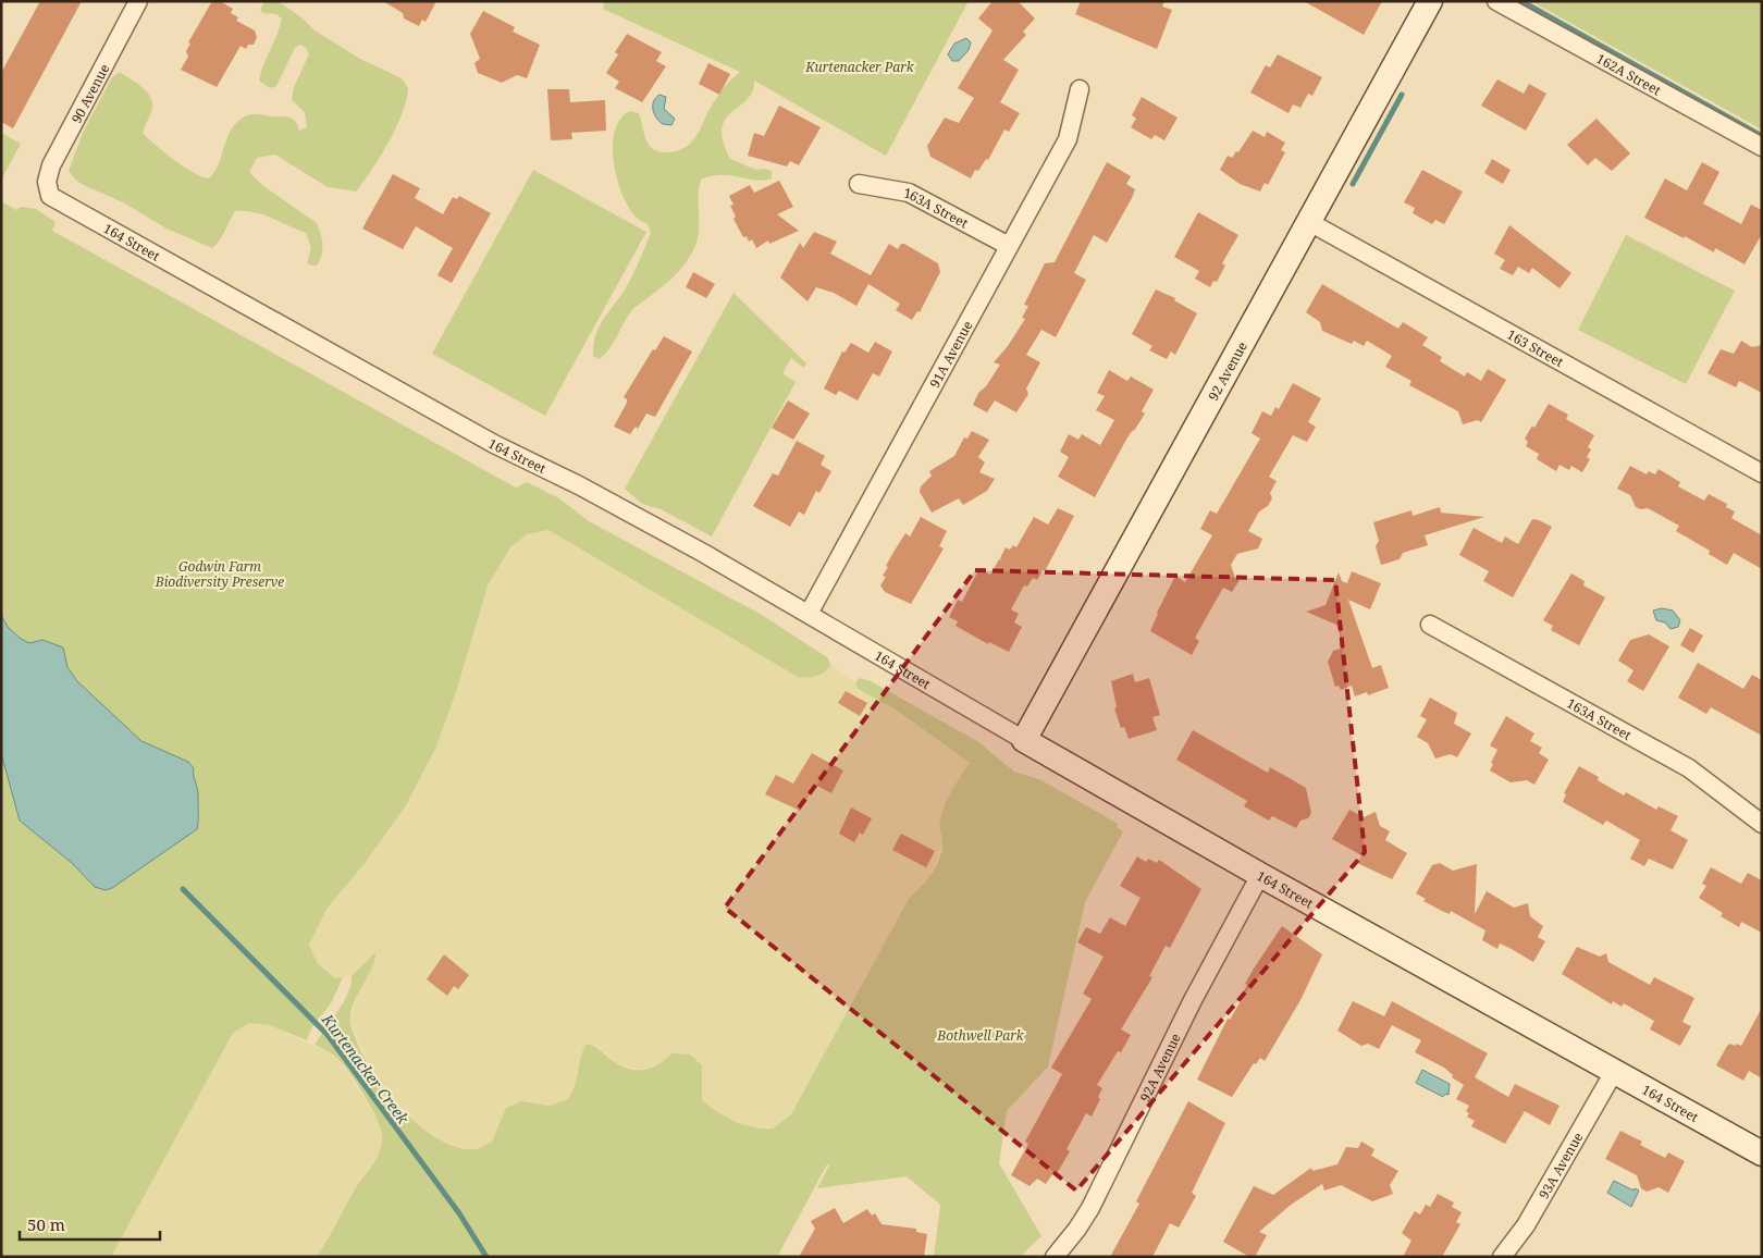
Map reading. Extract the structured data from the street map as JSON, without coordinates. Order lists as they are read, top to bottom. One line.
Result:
{"streets":{"street":["162A Street","90 Avenue","163A Street","164 Street","163 Street","91A Avenue","92 Avenue","92A Avenue","93A Avenue"]},"crossings":[["90 Avenue","164 Street"],["163A Street","91A Avenue"],["164 Street","91A Avenue"],["164 Street","92 Avenue"],["164 Street","92A Avenue"],["164 Street","93A Avenue"],["163 Street","92 Avenue"]],"water":["Kurtenacker Creek"],"parks":["Kurtenacker Park","Godwin Farm Biodiversity Preserve","Bothwell Park"],"scale_bar":"50 m"}
